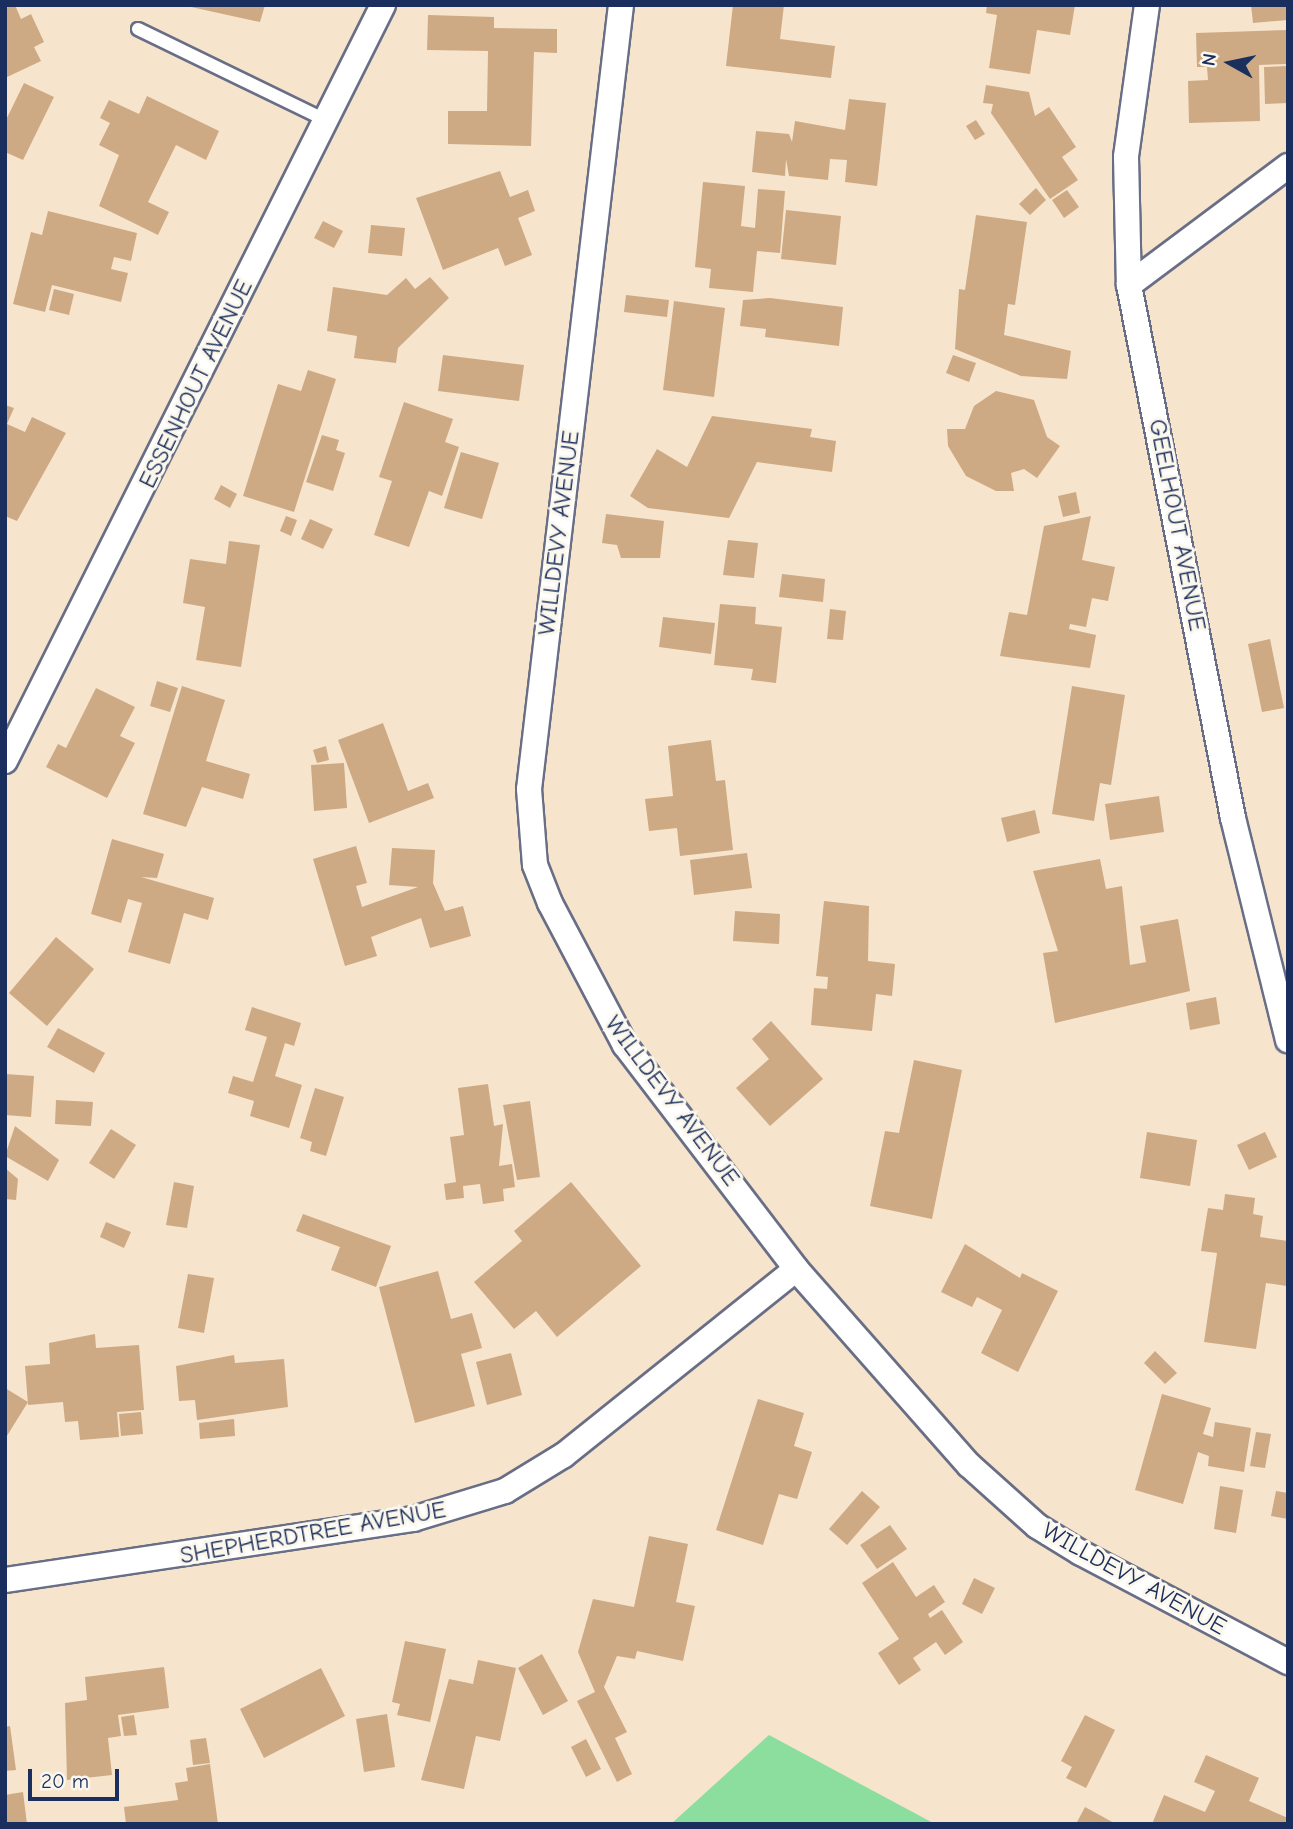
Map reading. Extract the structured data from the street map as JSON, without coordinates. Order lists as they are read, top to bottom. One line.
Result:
{"streets":{"street":["ESSENHOUT AVENUE","GEELHOUT AVENUE","WILLDEVY AVENUE","SHEPHERDTREE AVENUE"]},"crossings":[["WILLDEVY AVENUE","SHEPHERDTREE AVENUE"]],"scale_bar":"20 m","north":"left"}
